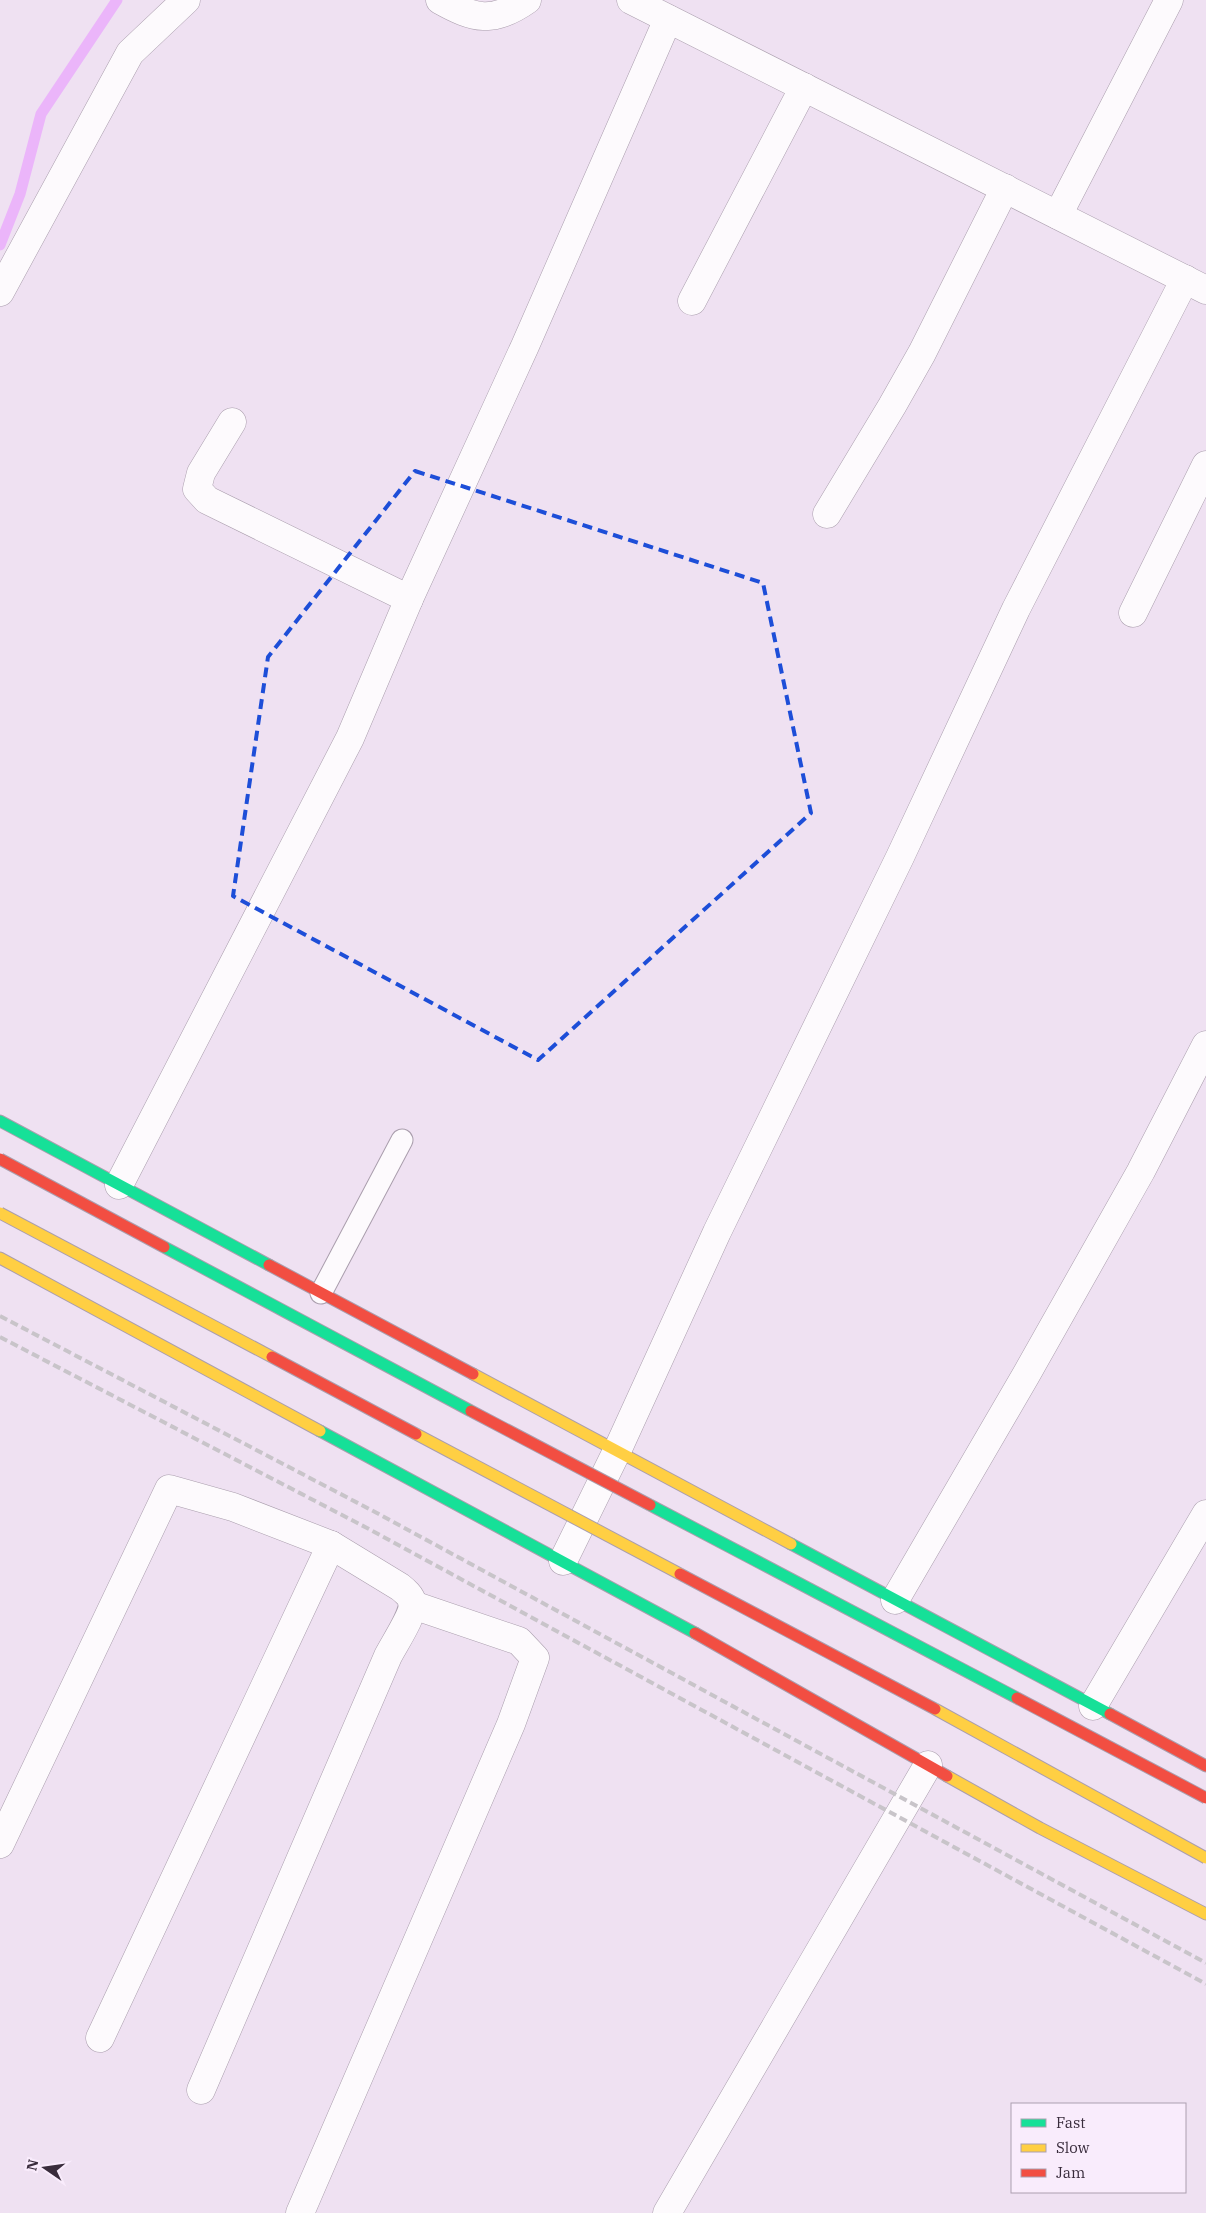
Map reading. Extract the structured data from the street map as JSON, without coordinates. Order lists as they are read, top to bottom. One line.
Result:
{"legend":["Fast","Slow","Jam"],"north":"left"}
